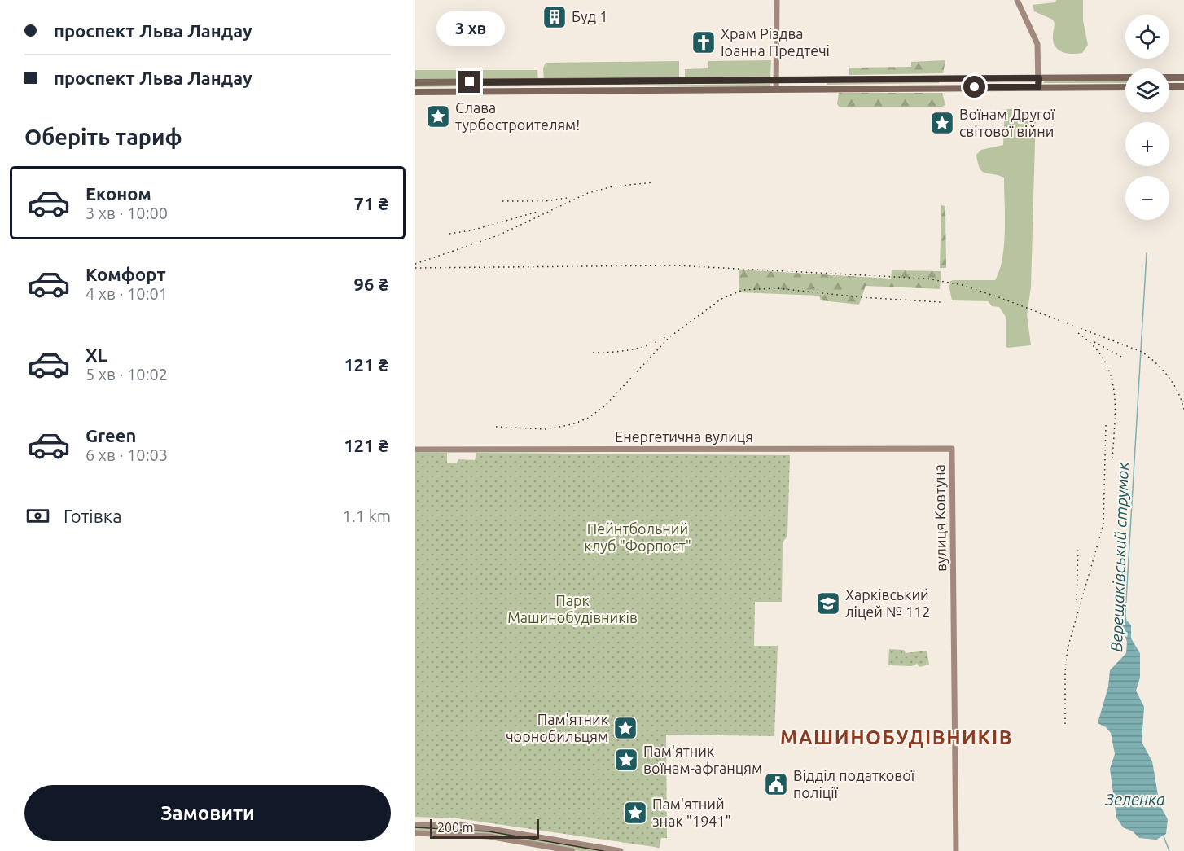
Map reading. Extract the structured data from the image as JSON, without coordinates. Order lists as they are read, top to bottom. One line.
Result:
{"streets":{"street":["Енергетична вулиця","вулиця Ковтуна"]},"crossings":[["Енергетична вулиця","вулиця Ковтуна"]],"districts":["МАШИНОБУДІВНИКІВ"],"water":["Верещаківський струмок","Зеленка"],"parks":["Пейнтбольний клуб \"Форпост\"","Парк Машинобудівників"],"places":{"building":["Буд 1"],"church":["Храм Різдва Іоанна Предтечі"],"place":["Слава турбостроителям!","Воїнам Другої світової війни","Пам'ятник чорнобильцям","Пам'ятник воїнам-афганцям","Пам'ятний знак \"1941\""],"school or university":["Харківський ліцей № 112"],"public building":["Відділ податкової поліції"]},"scale_bar":"200 m","page":{"banner":["проспект Льва Ландау","проспект Льва Ландау"],"bubble":"3 хв","map_buttons":["+","−"],"heading":"Оберіть тариф","list":[{"name":"Економ","note":"3 хв · 10:00","value":"71 ₴"},{"name":"Комфорт","note":"4 хв · 10:01","value":"96 ₴"},{"name":"XL","note":"5 хв · 10:02","value":"121 ₴"},{"name":"Green","note":"6 хв · 10:03","value":"121 ₴"}],"pay":["Готівка","1.1 km"],"buttons":"Замовити","scale":"200 m"}}
